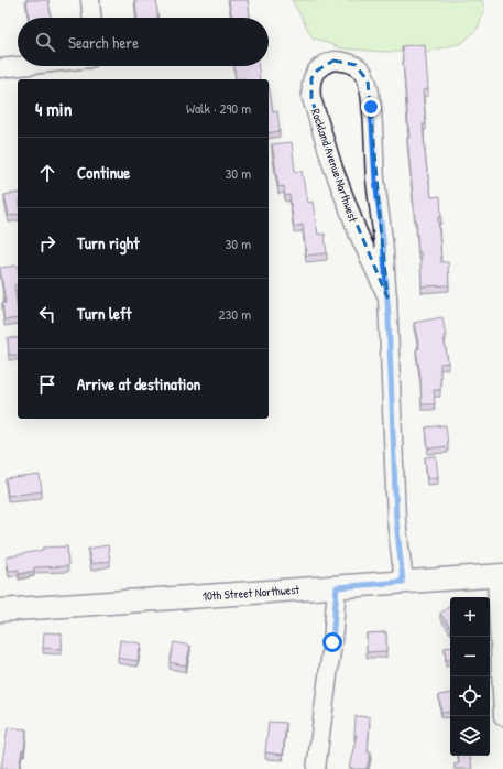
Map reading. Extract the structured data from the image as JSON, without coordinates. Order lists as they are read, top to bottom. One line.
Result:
{"streets":{"main road":["10th Street Northwest"],"street":["Rockland Avenue Northwest"]},"crossings":[["Rockland Avenue Northwest","10th Street Northwest"]],"page":{"search":"Search here","heading":["4 min","Walk · 290 m"],"list":[["Continue","30 m"],["Turn right","30 m"],["Turn left","230 m"],"Arrive at destination"],"map_buttons":["+","−"]}}
